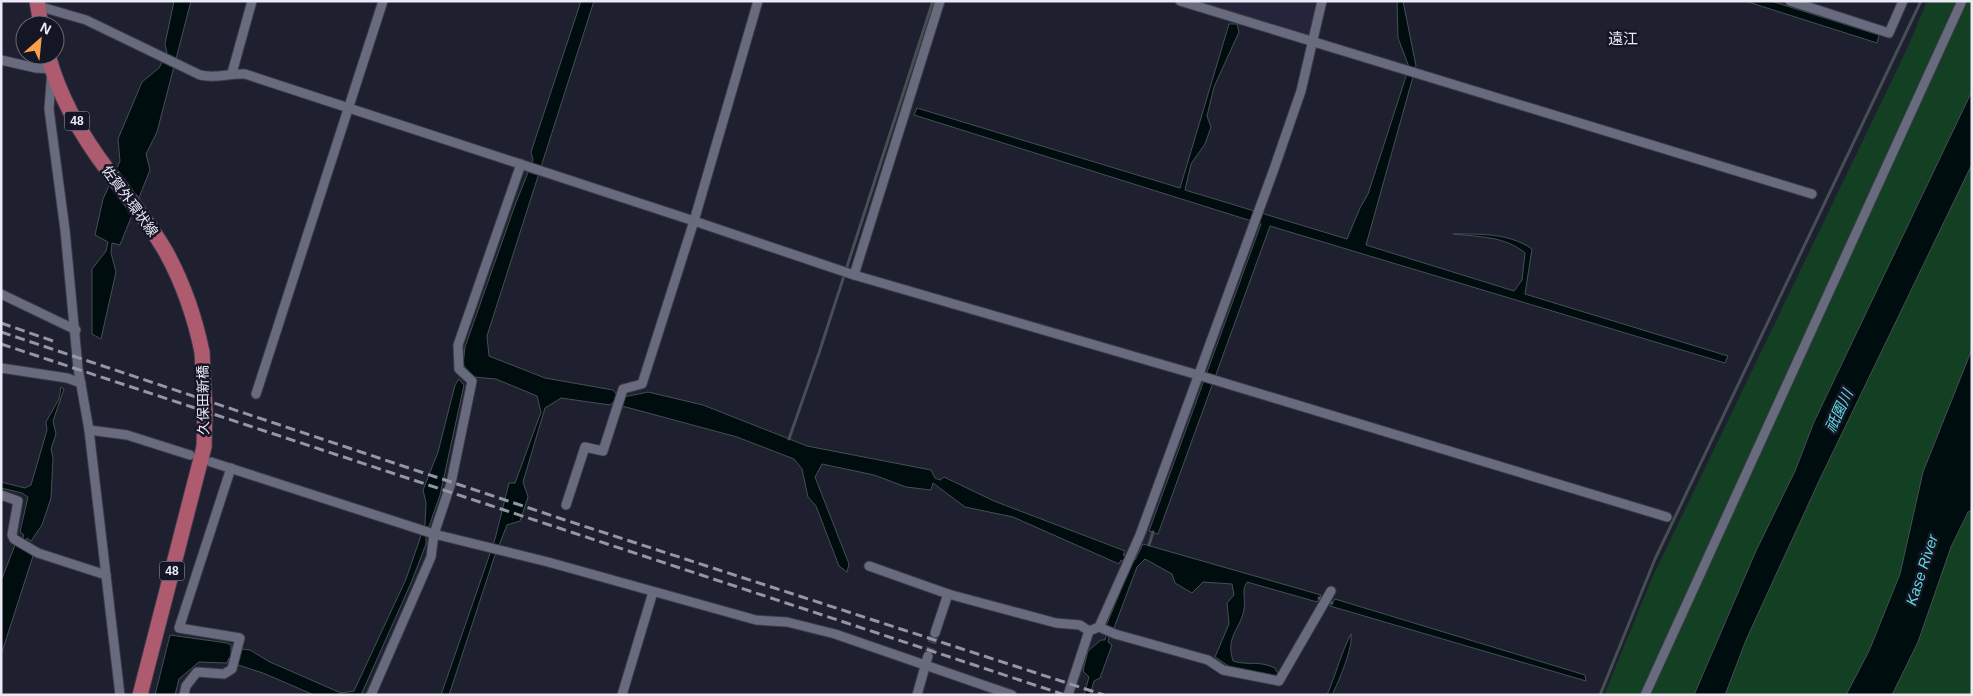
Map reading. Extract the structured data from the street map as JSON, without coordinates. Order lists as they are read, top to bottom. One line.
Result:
{"streets":{"main road":["48","佐賀外環状線","久保田新橋"]},"crossings":[["佐賀外環状線","久保田新橋"]],"districts":["遠江"],"water":["祇園川","Kase River"],"north":"top right"}
